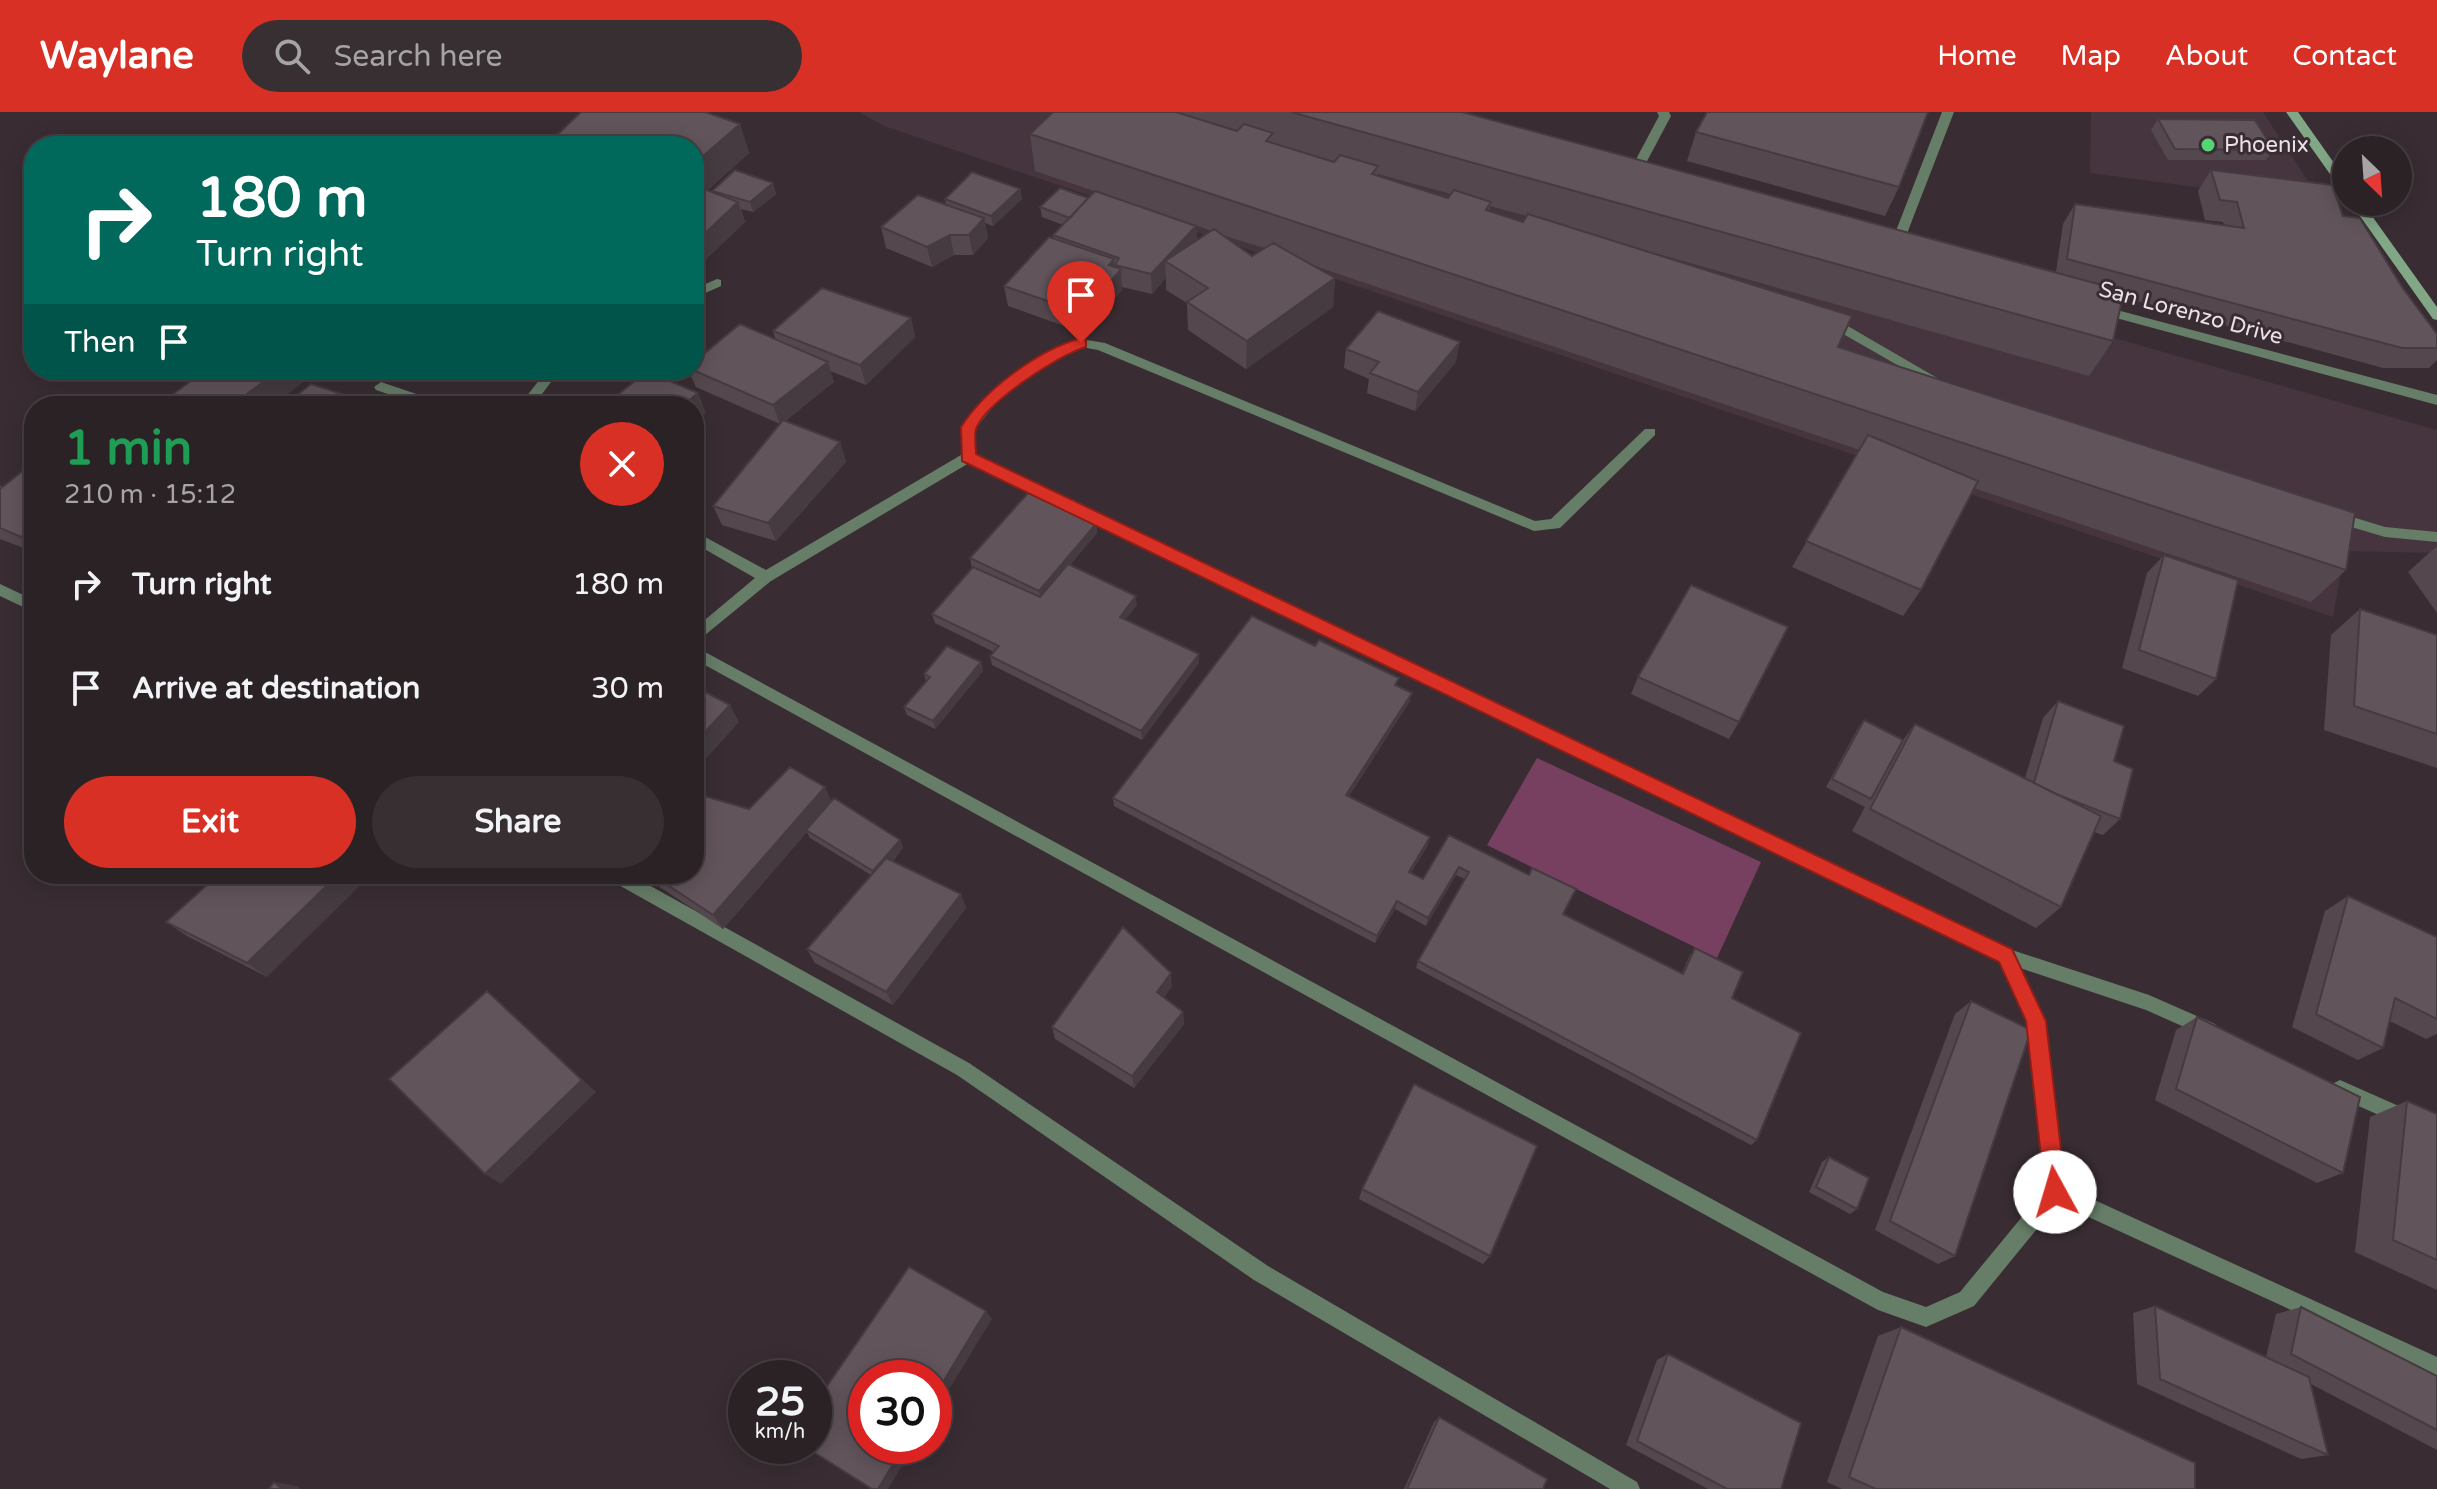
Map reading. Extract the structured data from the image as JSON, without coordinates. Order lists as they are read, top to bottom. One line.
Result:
{"streets":{"street":["San Lorenzo Drive"]},"places":["Phoenix"],"north":"bottom right","page":{"header":"Waylane","search":"Search here","nav":["Home","Map","About","Contact"],"turn":["180 m","Turn right"],"then":"Then","heading":["1 min","210 m · 15:12"],"list":[{"name":"Turn right","value":"180 m"},{"name":"Arrive at destination","value":"30 m"}],"buttons":["Exit","Share"],"speed":"25 km/h","limit":"30"}}
